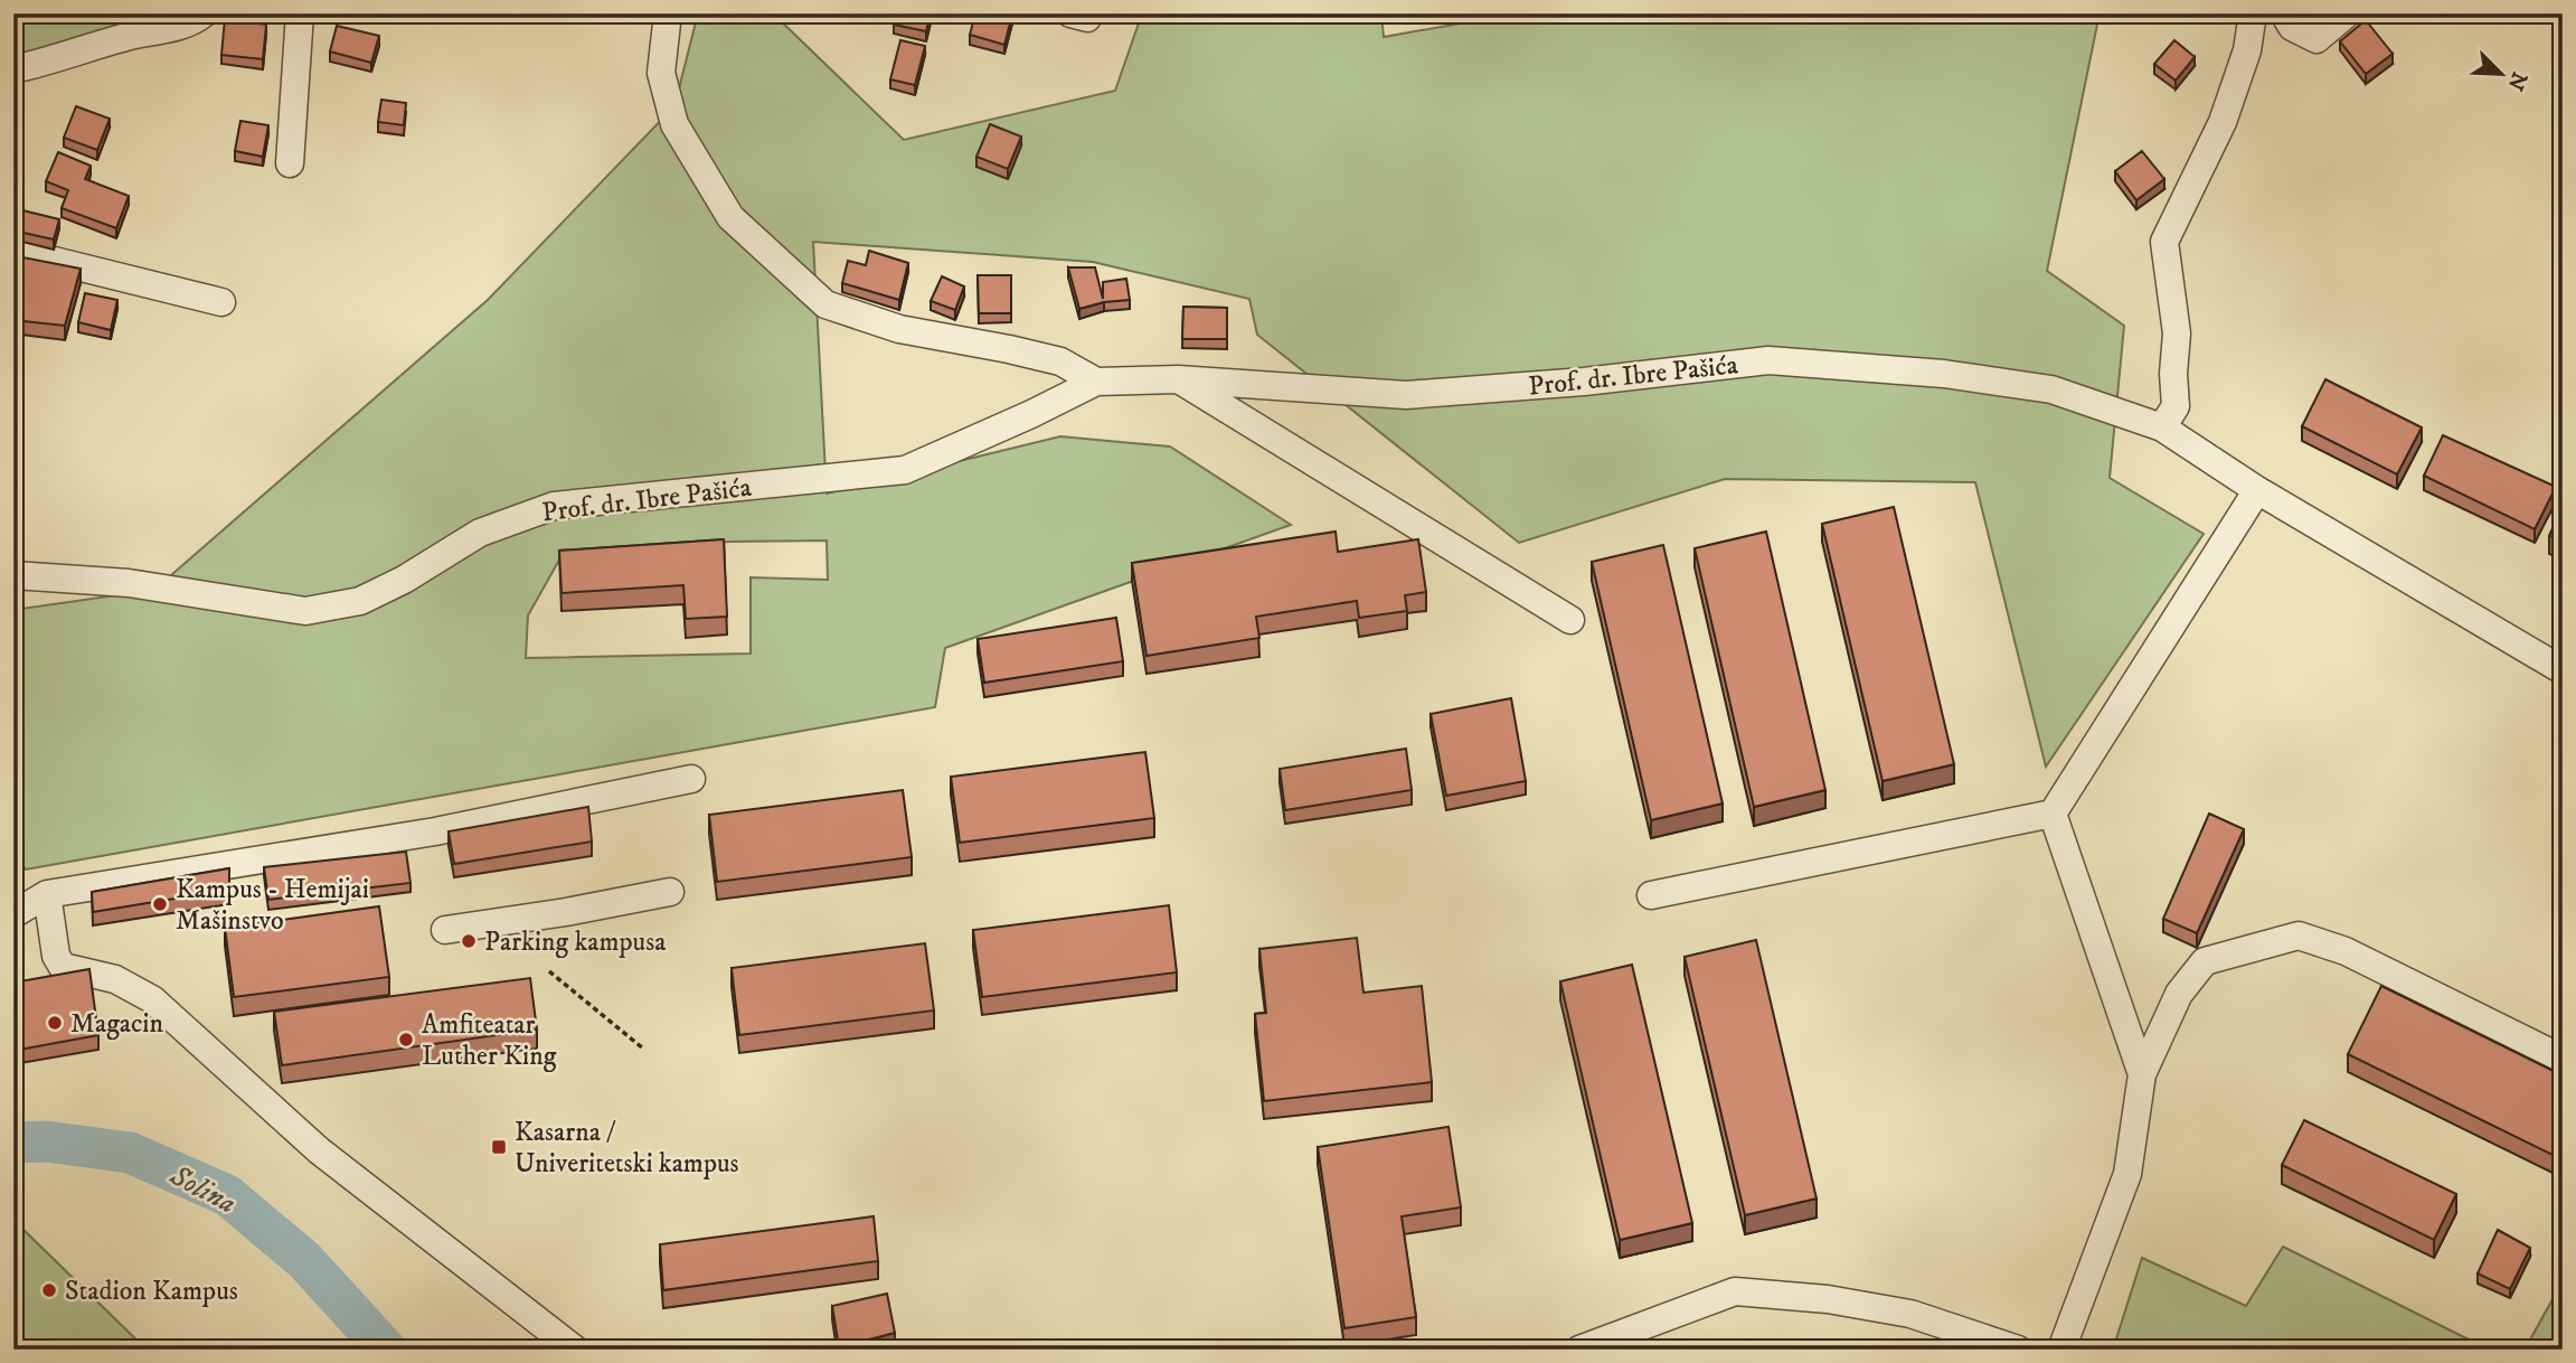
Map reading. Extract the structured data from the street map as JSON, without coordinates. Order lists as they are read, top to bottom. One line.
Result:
{"streets":{"street":["Prof. dr. Ibre Pašića"]},"water":["Solina"],"places":{"other":["Kampus - Hemijai Mašinstvo","Parking kampusa","Magacin","Amfiteatar Luther King","Stadion Kampus"],"transit":["Kasarna / Univeritetski kampus"]},"north":"bottom right"}
